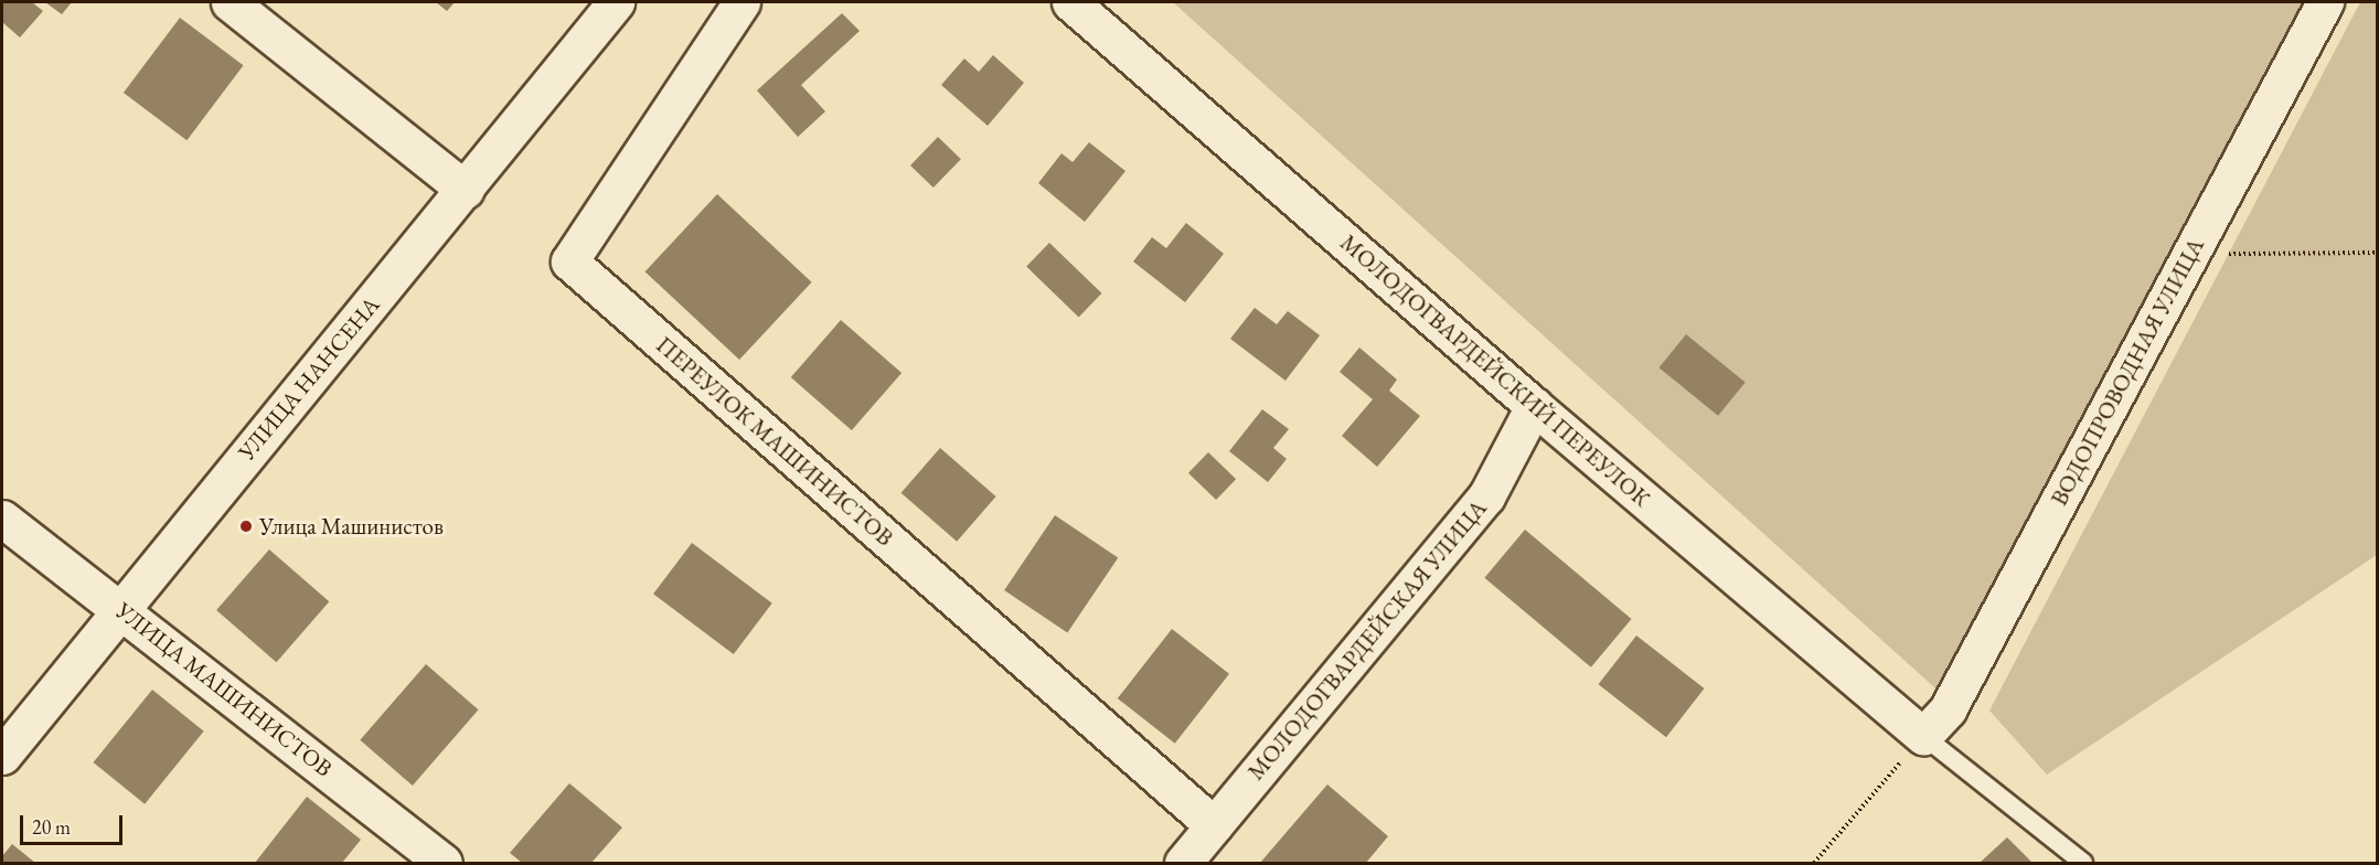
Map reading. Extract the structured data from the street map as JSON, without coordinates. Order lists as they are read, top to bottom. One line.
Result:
{"streets":{"street":["МОЛОДОГВАРДЕЙСКИЙ ПЕРЕУЛОК","ВОДОПРОВОДНАЯ УЛИЦА","УЛИЦА НАНСЕНА","ПЕРЕУЛОК МАШИНИСТОВ","МОЛОДОГВАРДЕЙСКАЯ УЛИЦА","УЛИЦА МАШИНИСТОВ"]},"crossings":[["МОЛОДОГВАРДЕЙСКИЙ ПЕРЕУЛОК","ВОДОПРОВОДНАЯ УЛИЦА"],["МОЛОДОГВАРДЕЙСКИЙ ПЕРЕУЛОК","МОЛОДОГВАРДЕЙСКАЯ УЛИЦА"],["УЛИЦА НАНСЕНА","УЛИЦА МАШИНИСТОВ"],["ПЕРЕУЛОК МАШИНИСТОВ","МОЛОДОГВАРДЕЙСКАЯ УЛИЦА"]],"places":["Улица Машинистов"],"scale_bar":"20 m"}
